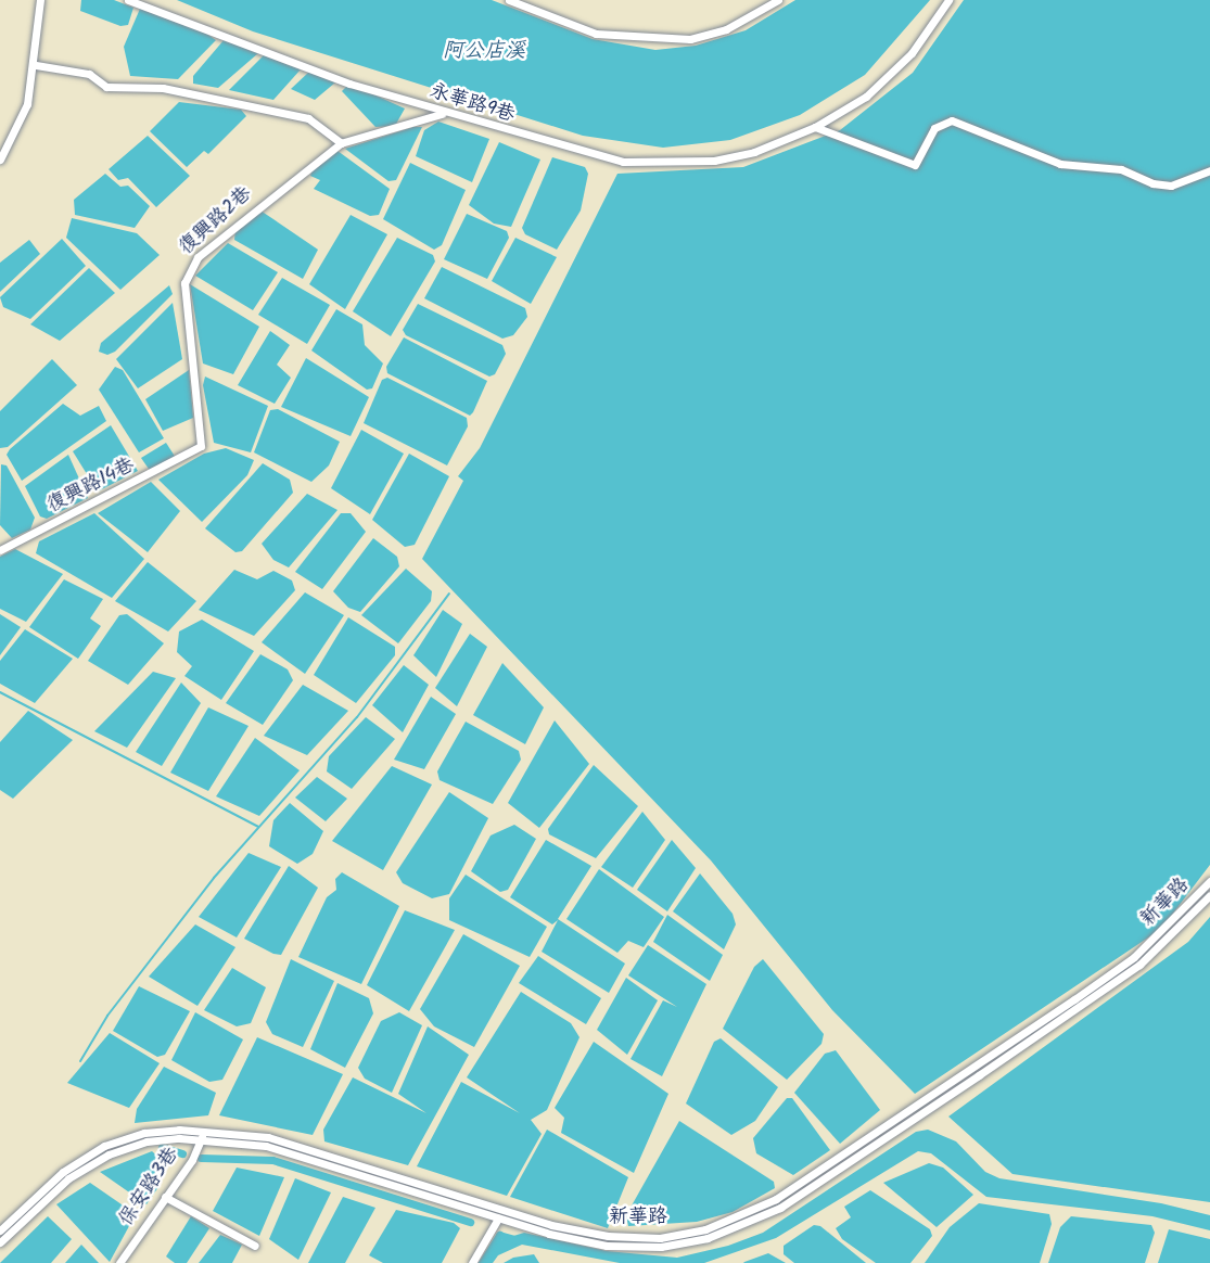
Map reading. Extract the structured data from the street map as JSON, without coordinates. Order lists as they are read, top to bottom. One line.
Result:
{"streets":{"street":["永華路9巷","復興路2巷","復興路14巷","新華路","保安路3巷"]},"crossings":[["永華路9巷","復興路2巷"],["復興路2巷","復興路14巷"],["新華路","保安路3巷"]],"water":["阿公店溪"]}
